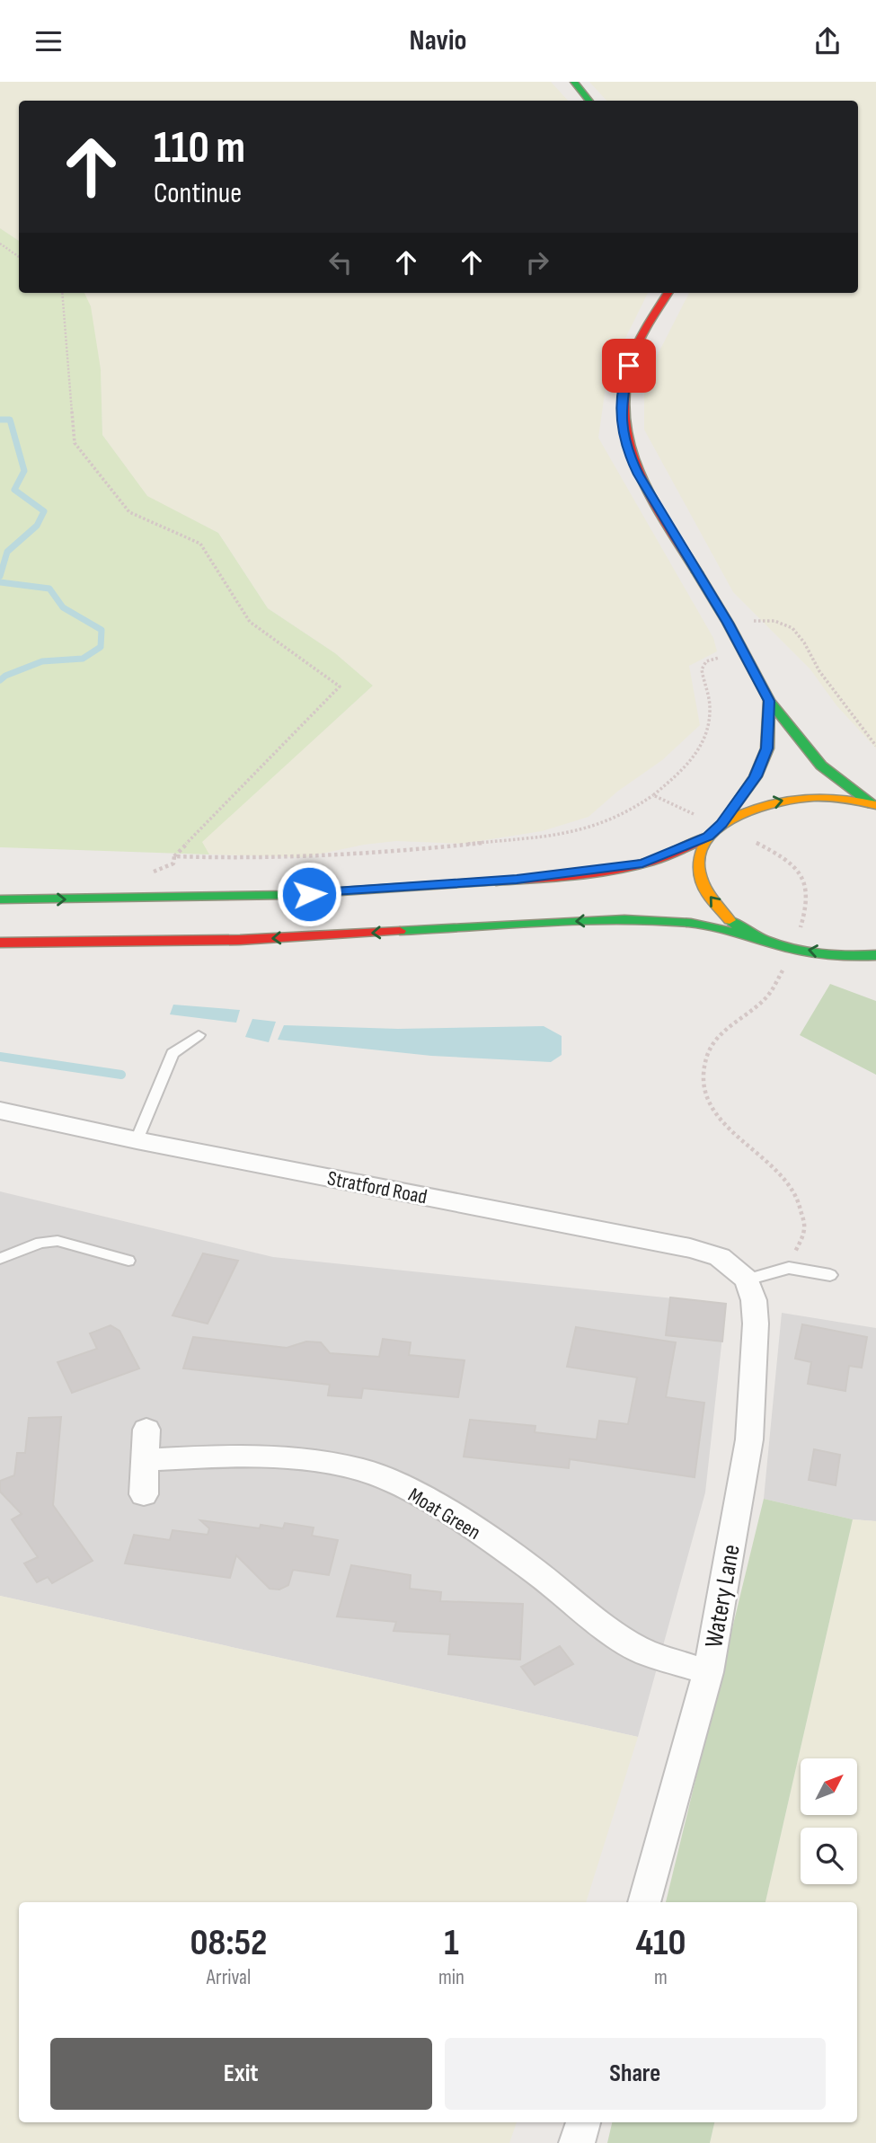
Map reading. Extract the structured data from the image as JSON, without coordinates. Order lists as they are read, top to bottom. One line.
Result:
{"streets":{"street":["Stratford Road","Moat Green","Watery Lane"]},"crossings":[["Stratford Road","Watery Lane"],["Moat Green","Watery Lane"]],"north":"top right","page":{"header":"Navio","turn":["110 m","Continue"],"eta":["08:52","Arrival","1","min","410","m"],"buttons":["Exit","Share"]}}
